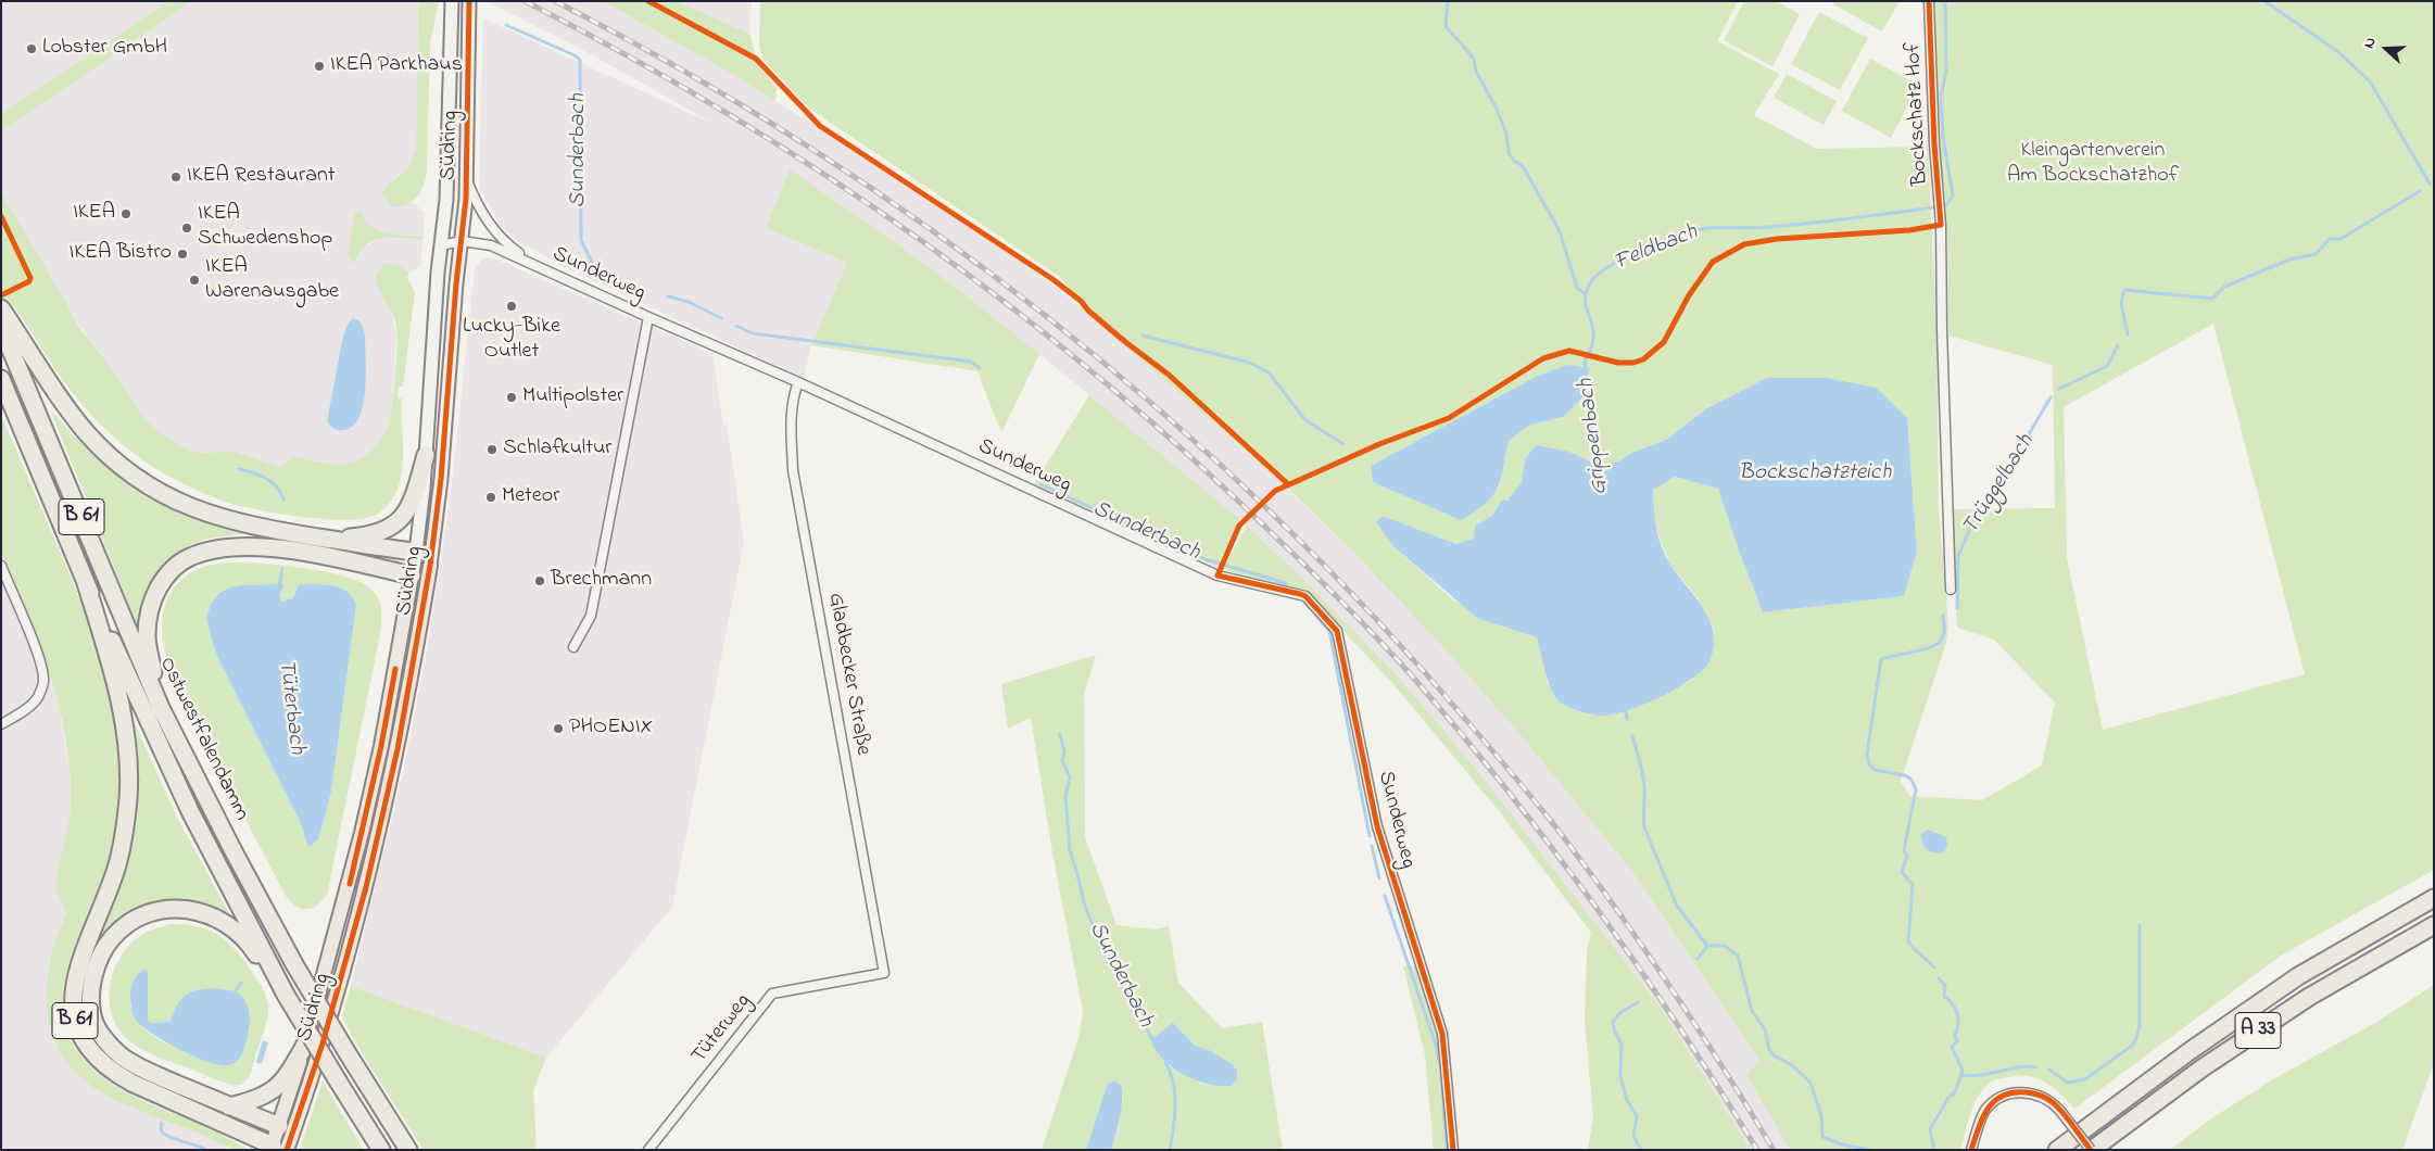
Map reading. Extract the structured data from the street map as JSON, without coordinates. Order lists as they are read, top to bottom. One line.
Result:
{"streets":{"highway":["B 61","Ostwestfalendamm","A 33"],"main road":["Südring"],"street":["Bockschatz Hof","Sunderweg","Gladbecker Straße","Tüterweg"]},"crossings":[["Südring","Sunderweg"],["Südring","B 61"],["Sunderweg","Gladbecker Straße"],["B 61","Ostwestfalendamm"],["Gladbecker Straße","Tüterweg"]],"water":["Sunderbach","Feldbach","Grippenbach","Bockschatzteich","Trüggelbach","Tüterbach"],"parks":["Kleingartenverein Am Bockschatzhof"],"places":["Lobster GmbH","IKEA Parkhaus","IKEA Restaurant","IKEA","IKEA Schwedenshop","IKEA Bistro","IKEA Warenausgabe","Lucky-Bike Outlet","Multipolster","Schlafkultur","Meteor","Brechmann","PHOENIX"],"north":"left"}
